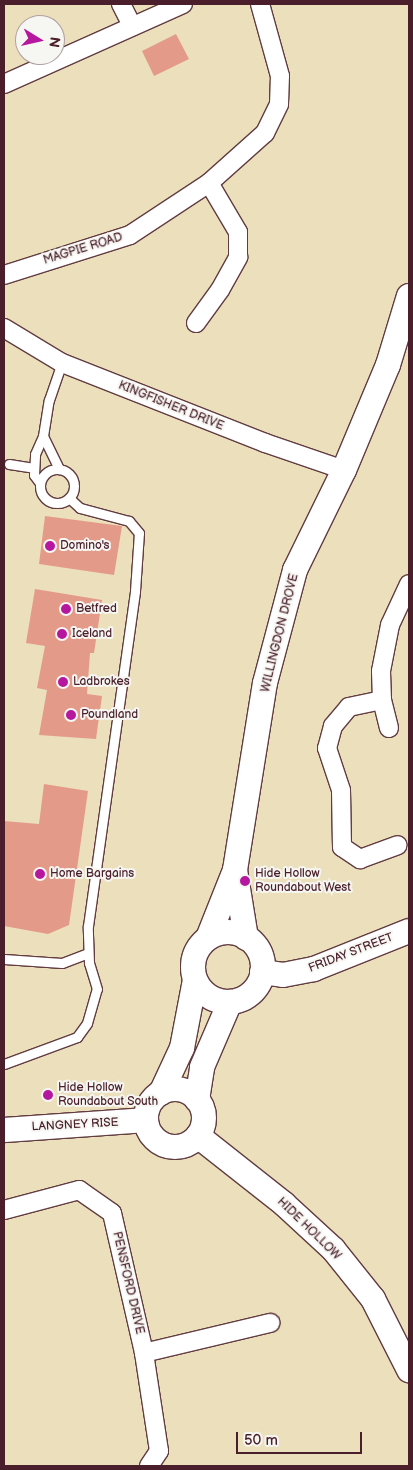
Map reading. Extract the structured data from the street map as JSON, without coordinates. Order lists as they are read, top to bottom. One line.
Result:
{"streets":{"main road":["WILLINGDON DROVE","FRIDAY STREET","LANGNEY RISE","HIDE HOLLOW"],"street":["MAGPIE ROAD","KINGFISHER DRIVE","PENSFORD DRIVE"]},"crossings":[["KINGFISHER DRIVE","WILLINGDON DROVE"],["WILLINGDON DROVE","FRIDAY STREET"],["LANGNEY RISE","HIDE HOLLOW"]],"places":["Domino's","Betfred","Iceland","Ladbrokes","Poundland","Home Bargains","Hide Hollow Roundabout West","Hide Hollow Roundabout South"],"scale_bar":"50 m","north":"right"}
